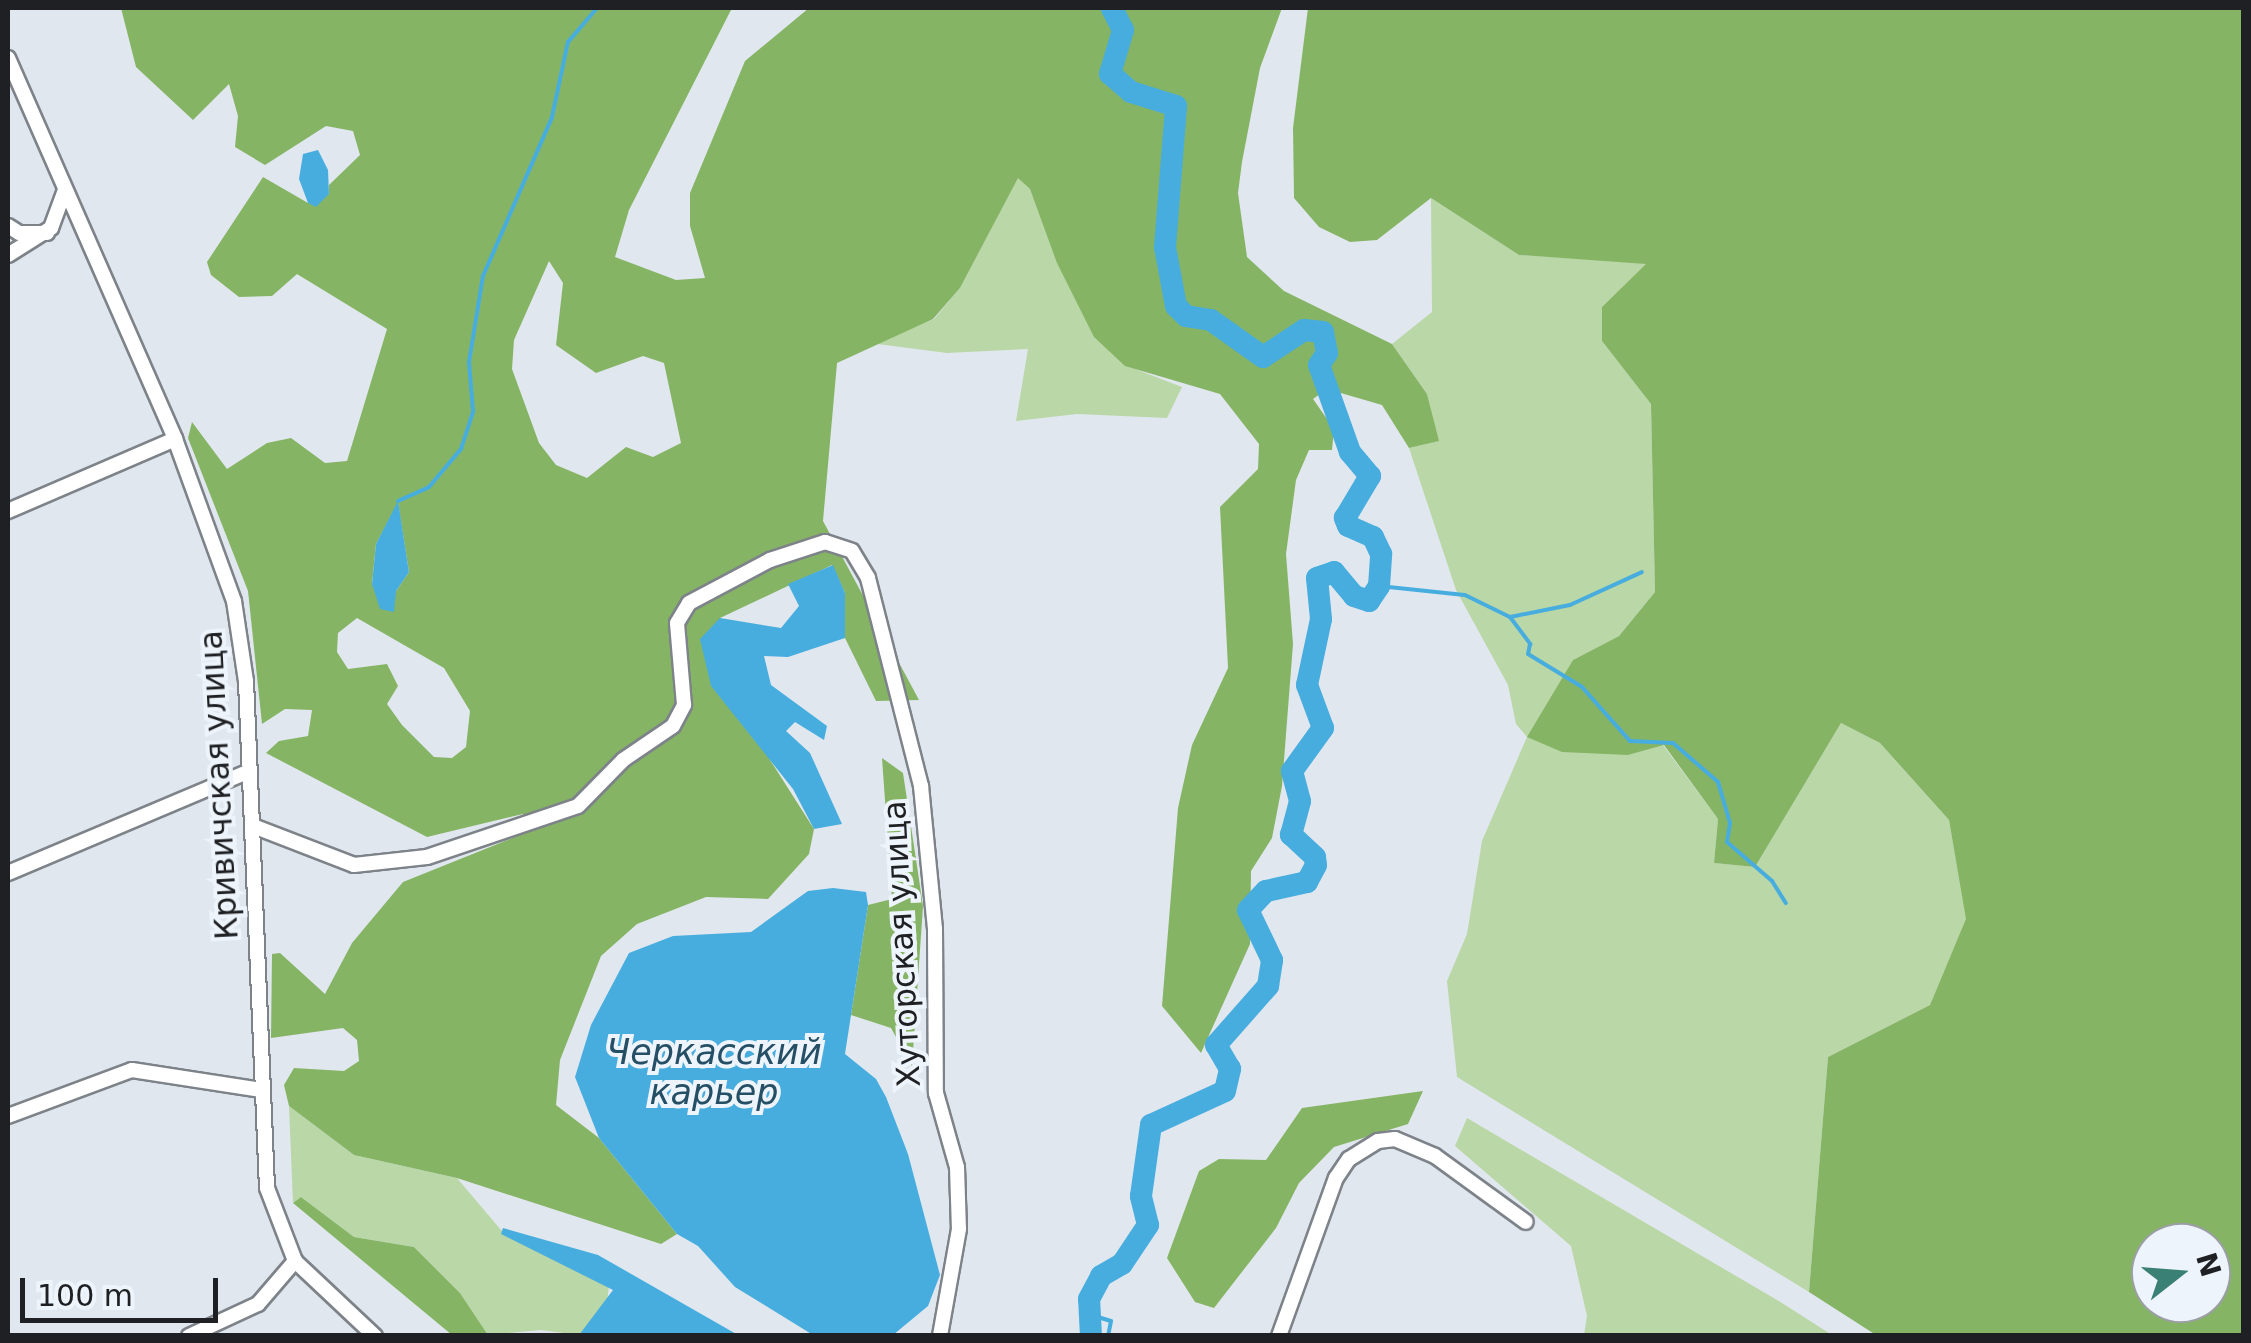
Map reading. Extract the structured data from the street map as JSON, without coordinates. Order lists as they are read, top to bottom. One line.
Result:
{"streets":{"street":["Кривичская улица","Хуторская улица"]},"crossings":[["Кривичская улица","Хуторская улица"]],"water":["Черкасский карьер"],"scale_bar":"100 m","north":"right"}
